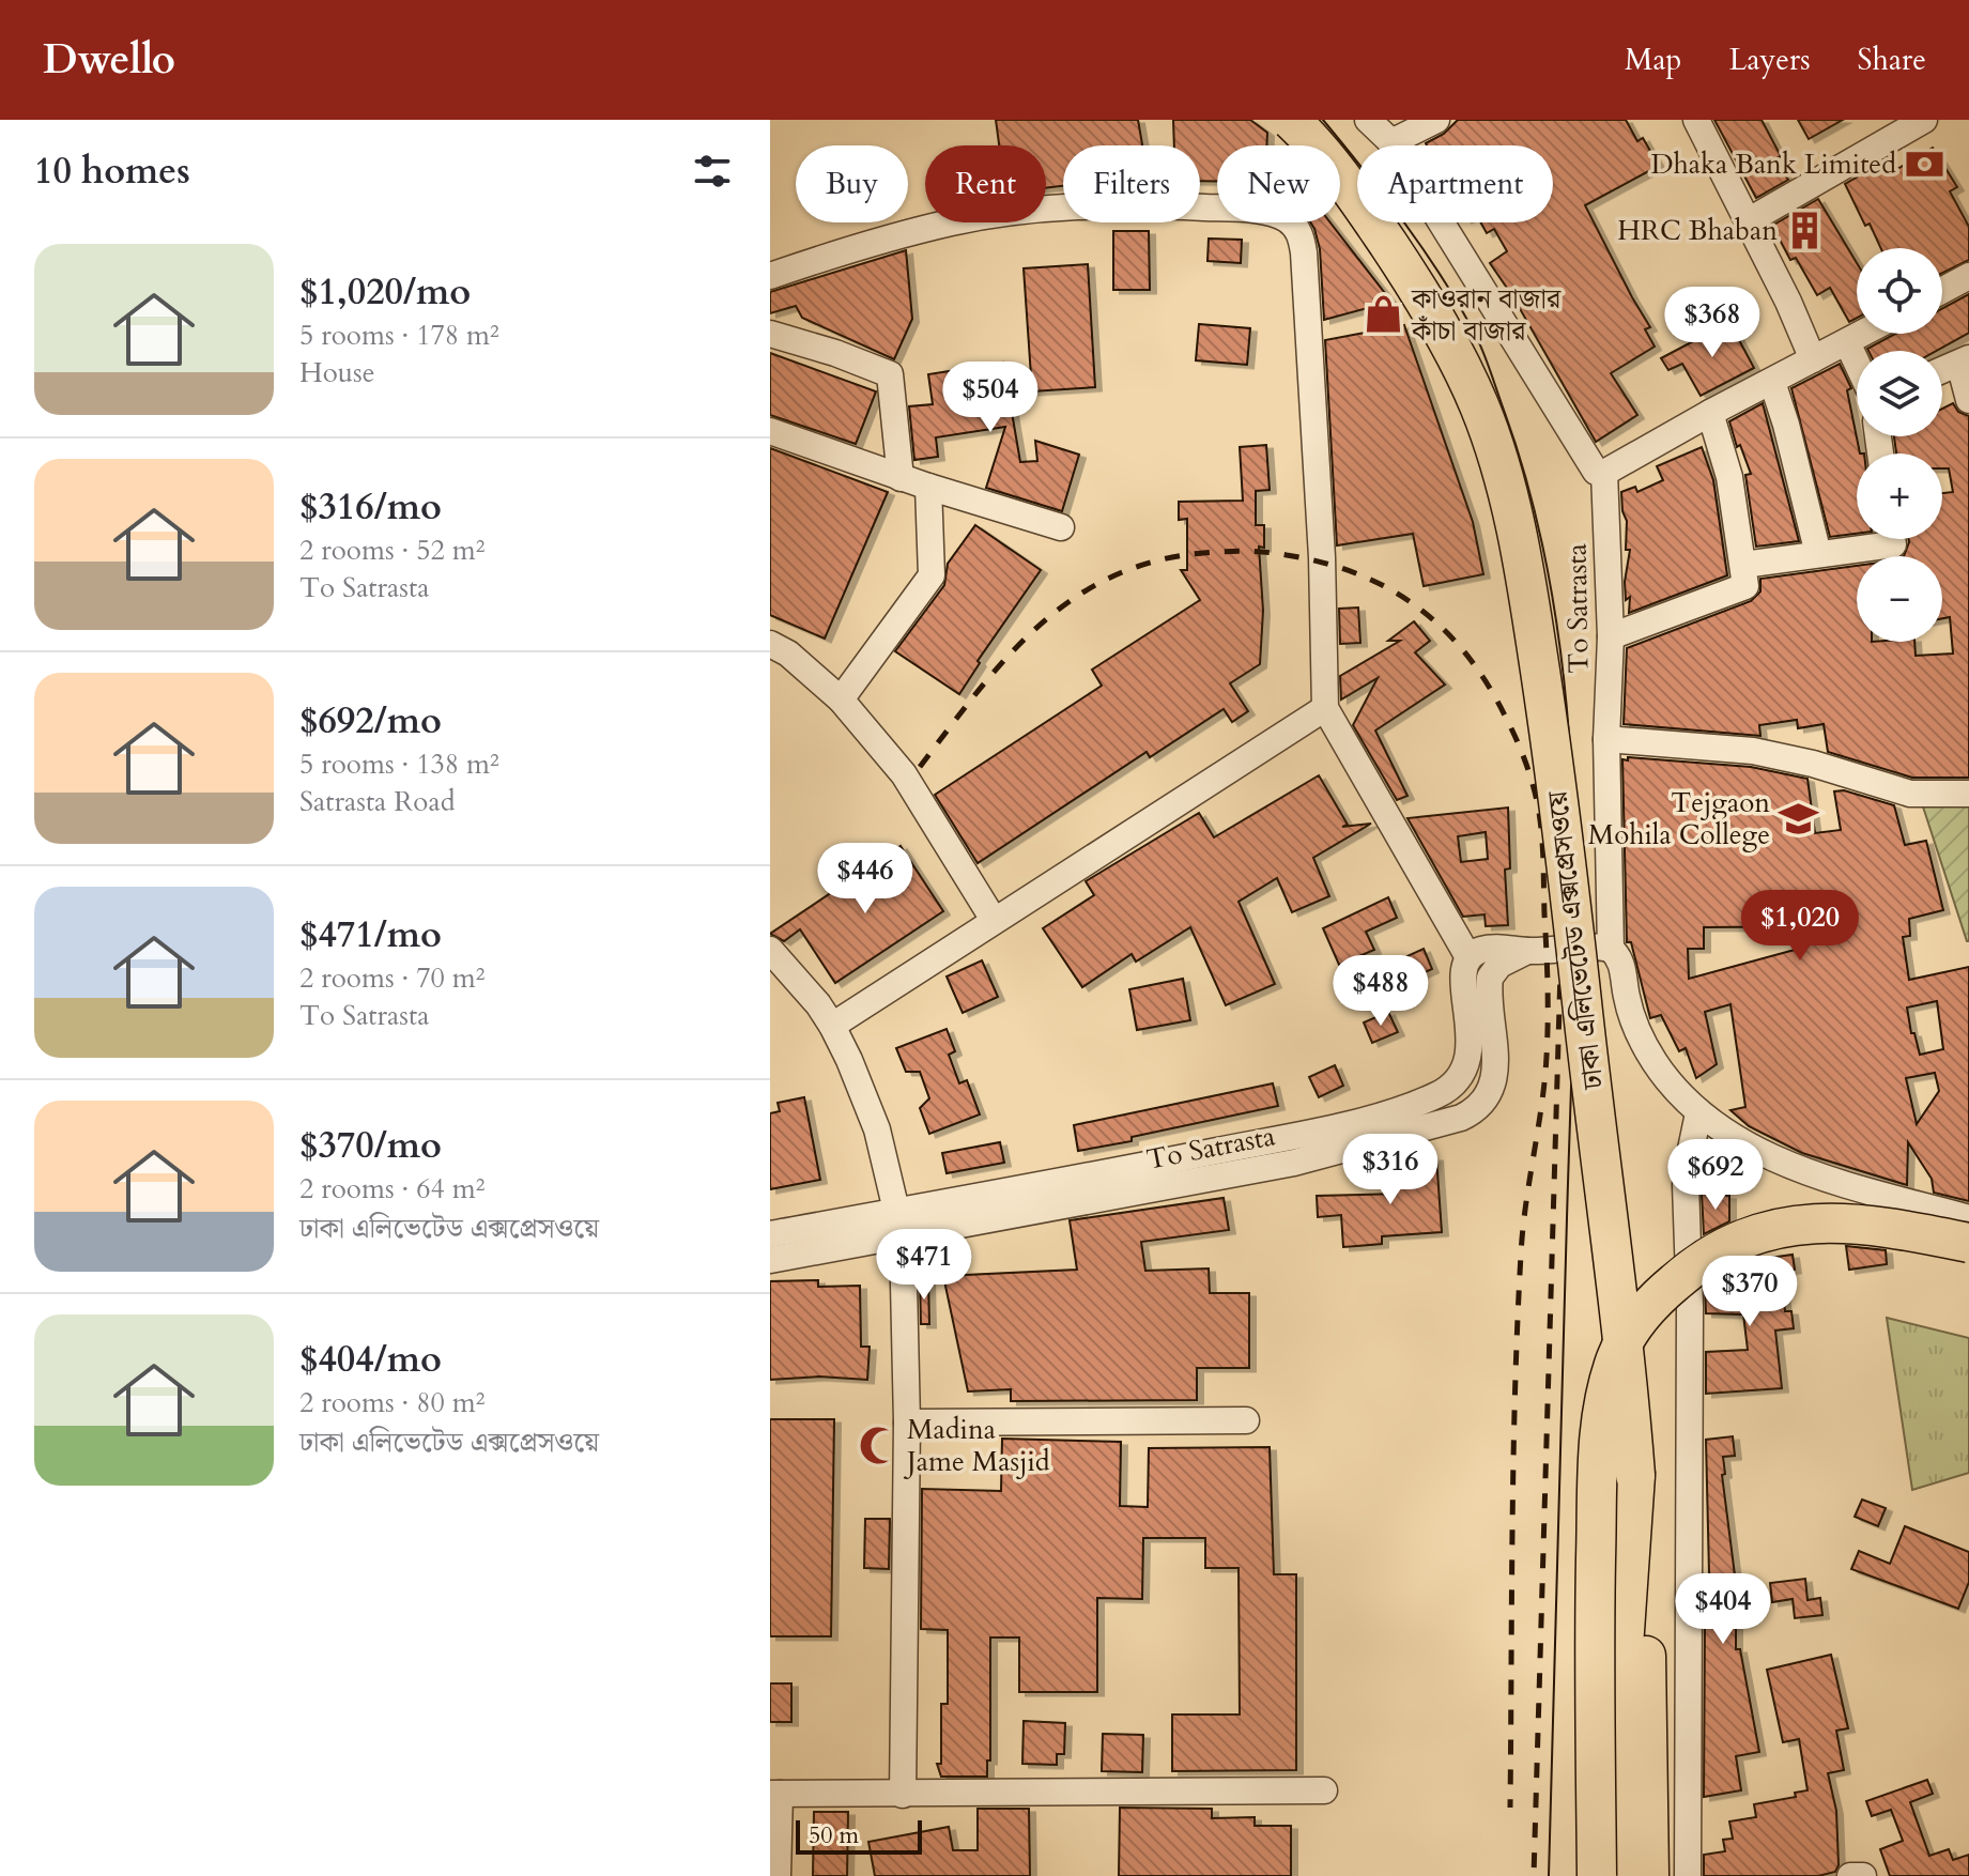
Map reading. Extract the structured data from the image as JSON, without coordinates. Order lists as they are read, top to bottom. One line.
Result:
{"streets":{"highway":["ঢাকা এলিভেটেড এক্সপ্রেসওয়ে"],"street":["To Satrasta"]},"places":{"bank":["Dhaka Bank Limited"],"building":["HRC Bhaban"],"shop":["কাওরান বাজার কাঁচা বাজার"],"school or university":["Tejgaon Mohila College"],"mosque":["Madina Jame Masjid"]},"scale_bar":"50 m","page":{"header":"Dwello","nav":["Map","Layers","Share"],"heading":"10 homes","chip":["Buy","Rent","Filters","New","Apartment"],"list":[{"name":"$1,020/mo","note":"5 rooms · 178 m² · House"},{"name":"$316/mo","note":"2 rooms · 52 m² · To Satrasta"},{"name":"$692/mo","note":"5 rooms · 138 m² · Satrasta Road"},{"name":"$471/mo","note":"2 rooms · 70 m² · To Satrasta"},{"name":"$370/mo","note":"2 rooms · 64 m² · ঢাকা এলিভেটেড এক্সপ্রেসওয়ে"},{"name":"$404/mo","note":"2 rooms · 80 m² · ঢাকা এলিভেটেড এক্সপ্রেসওয়ে"}],"map_buttons":["+","−"],"price":["$368","$504","$446","$1,020","$488","$316","$692","$471","$370","$404"],"scale":"50 m"}}
